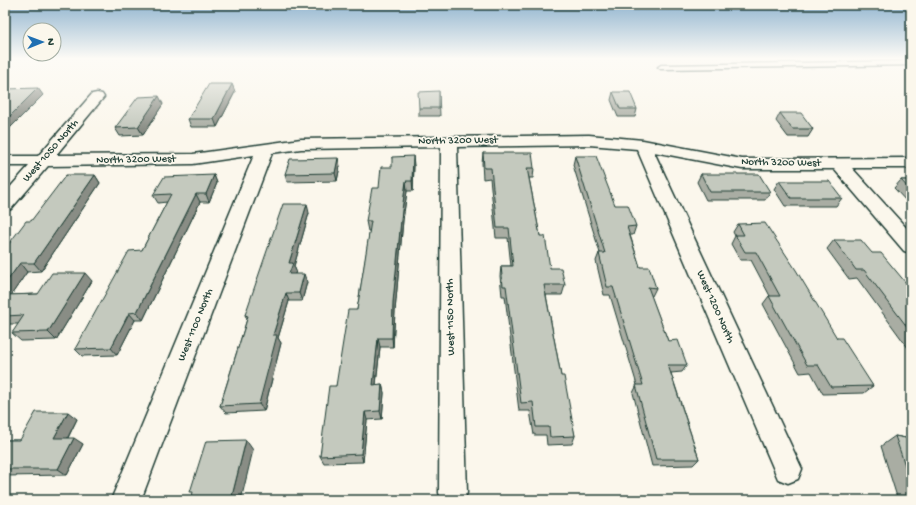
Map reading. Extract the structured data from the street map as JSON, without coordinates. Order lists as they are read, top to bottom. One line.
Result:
{"streets":{"street":["North 3200 West","West 1050 North","West 1200 North","West 1150 North","West 1100 North"]},"crossings":[["North 3200 West","West 1050 North"],["North 3200 West","West 1200 North"],["North 3200 West","West 1150 North"],["North 3200 West","West 1100 North"]],"north":"right"}
